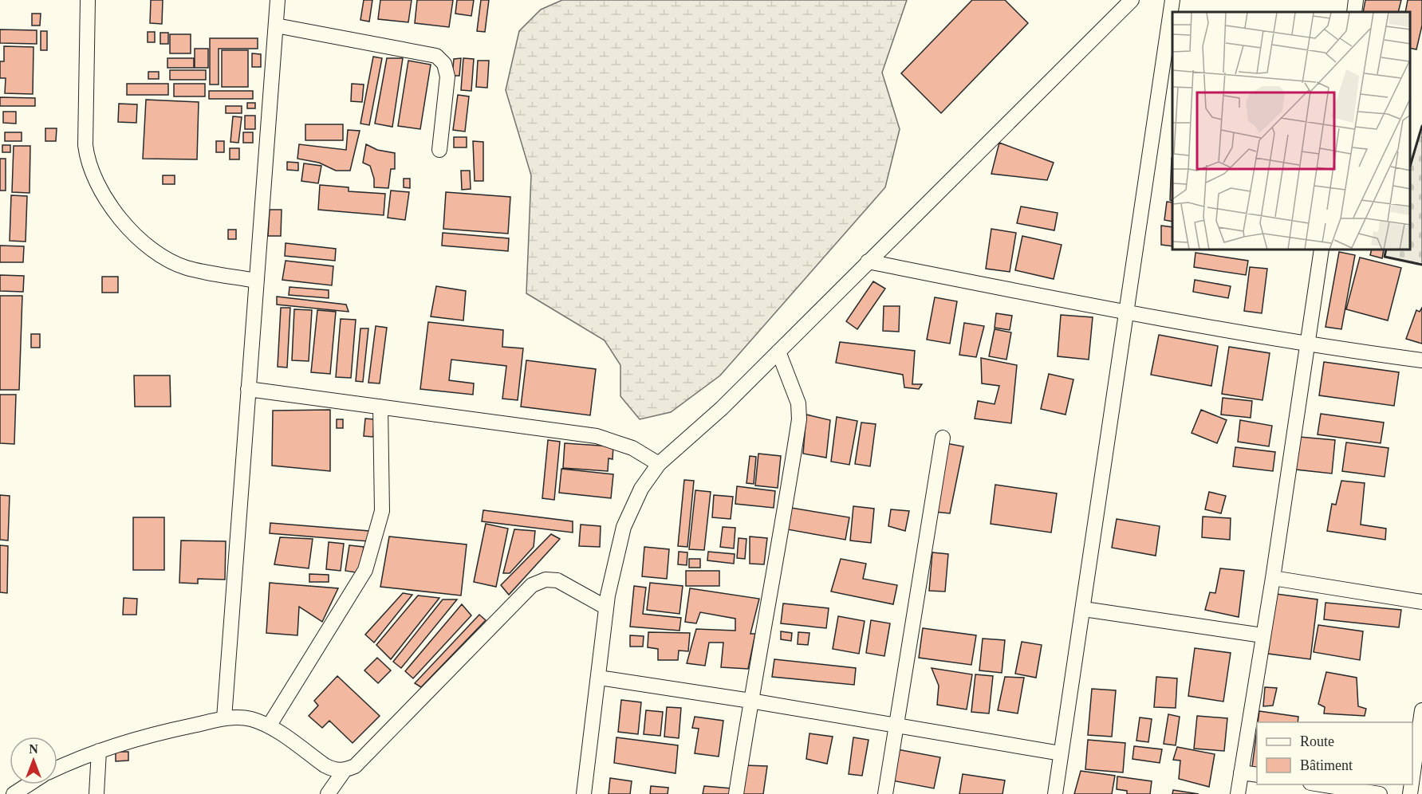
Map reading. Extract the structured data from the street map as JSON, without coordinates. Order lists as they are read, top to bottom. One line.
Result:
{"legend":["Route","Bâtiment"],"north":"top"}
